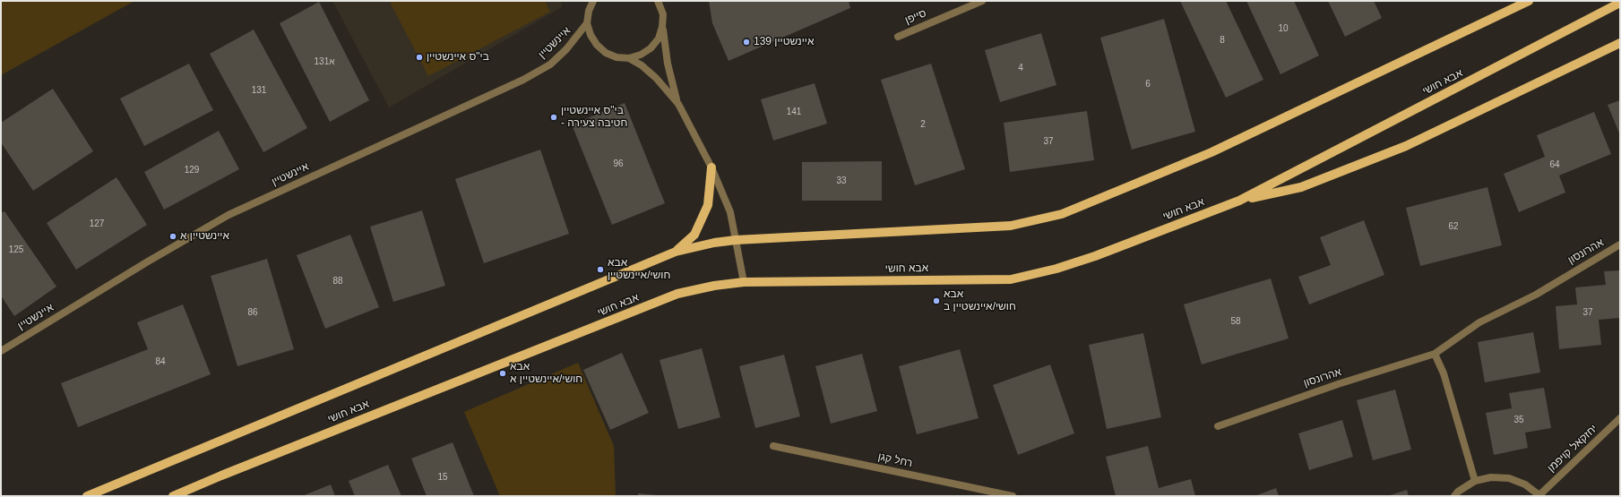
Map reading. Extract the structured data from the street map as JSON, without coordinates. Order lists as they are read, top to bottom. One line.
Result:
{"streets":{"main road":["אבא חושי"],"street":["סייפן","איינשטיין","אהרונסון","יחזקאל קויפמן","רחל קגן"]},"places":["איינשטיין 139","בי\"ס איינשטיין","בי\"ס איינשטיין - חטיבה צעירה","איינשטיין א","אבא חושי/איינשטיין","אבא חושי/איינשטיין ב","אבא חושי/איינשטיין א"],"house_numbers":["10","8","131א","4","6","131","141","2","37","96","64","129","33","127","62","125","88","86","37","58","84","35","15"]}
